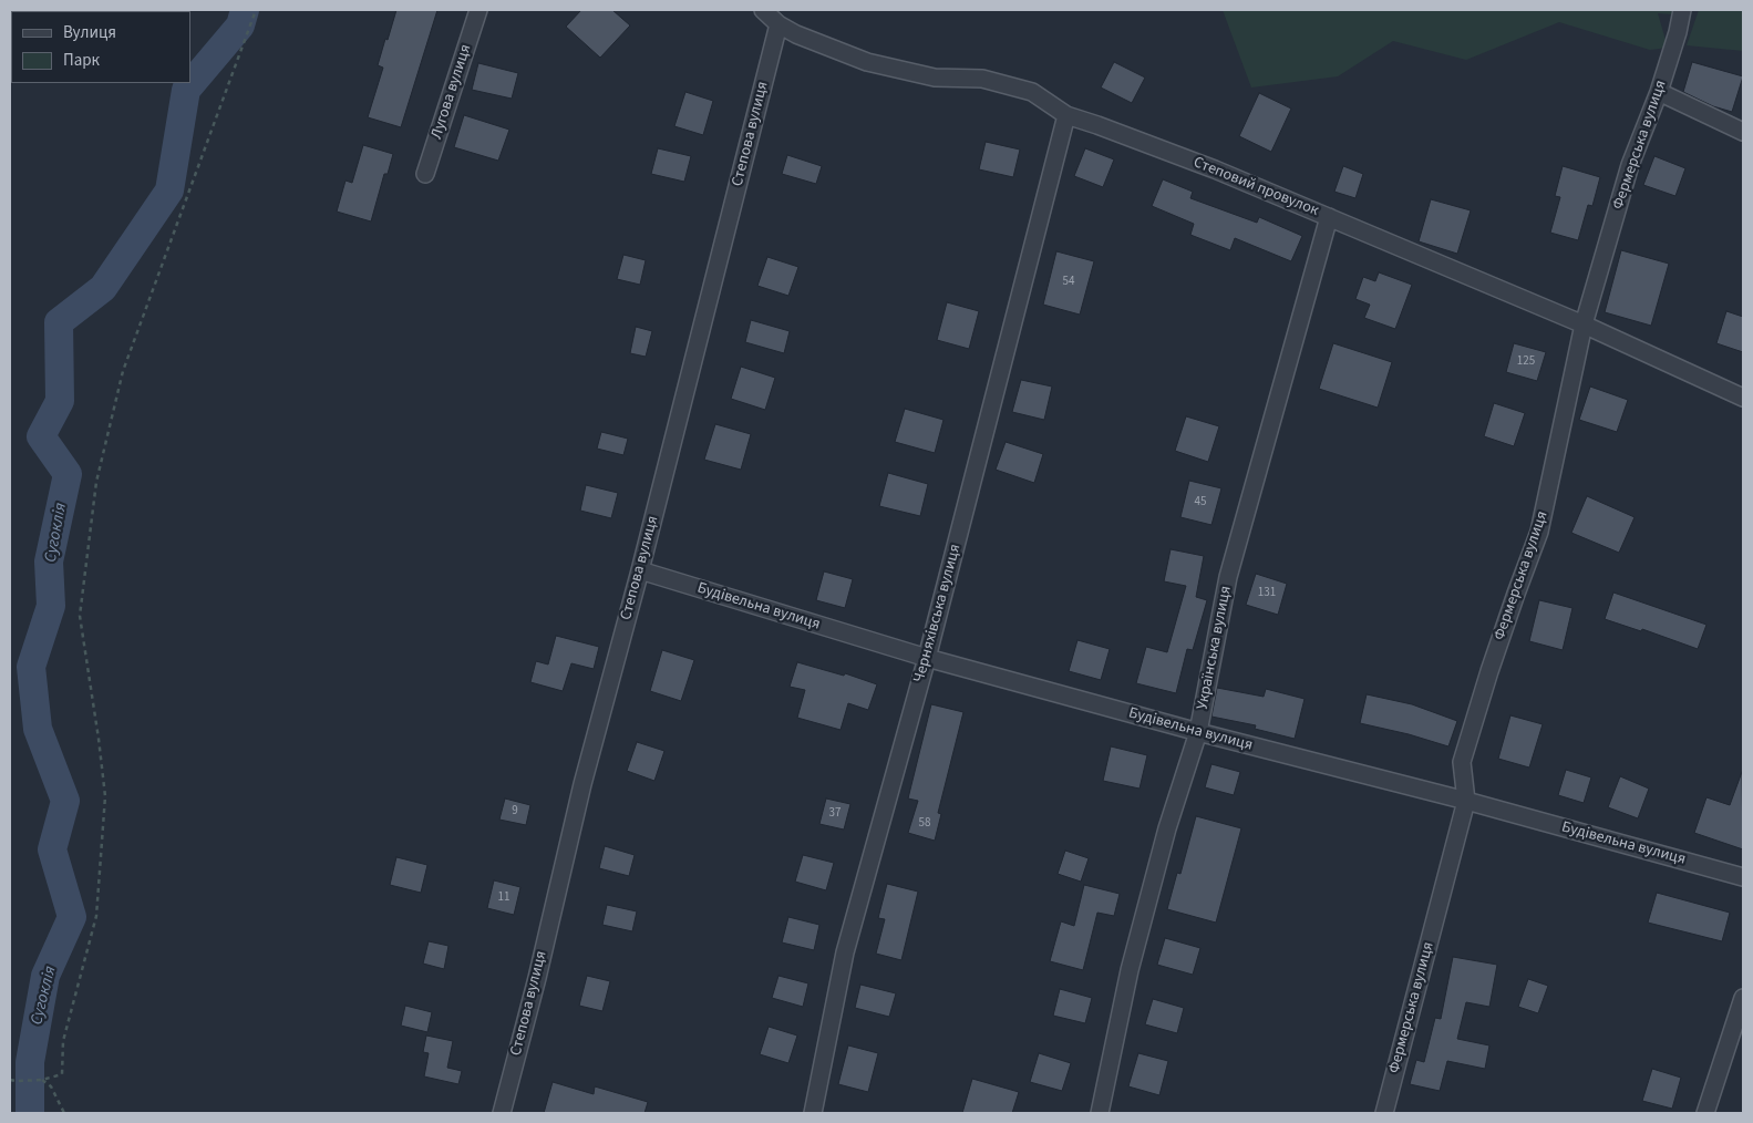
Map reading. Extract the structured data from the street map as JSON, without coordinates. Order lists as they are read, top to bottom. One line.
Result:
{"streets":{"street":["Лугова вулиця","Степова вулиця","Фермерська вулиця","Степовий провулок","Будівельна вулиця","Черняхівська вулиця","Українська вулиця"]},"crossings":[["Степова вулиця","Степовий провулок"],["Степова вулиця","Будівельна вулиця"],["Фермерська вулиця","Степовий провулок"],["Фермерська вулиця","Будівельна вулиця"],["Степовий провулок","Черняхівська вулиця"],["Степовий провулок","Українська вулиця"],["Будівельна вулиця","Черняхівська вулиця"],["Будівельна вулиця","Українська вулиця"]],"water":["Сугоклія"],"house_numbers":["54","125","45","131","9","37","58","11"],"legend":["Вулиця","Парк"]}
